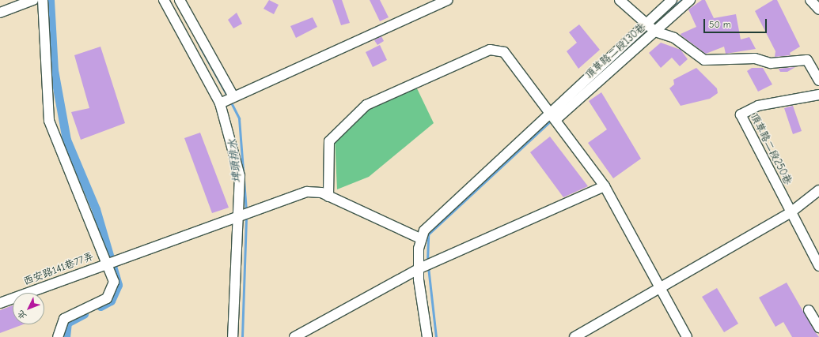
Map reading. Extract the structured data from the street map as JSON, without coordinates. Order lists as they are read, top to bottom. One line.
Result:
{"streets":{"street":["頂草路二段130巷","頂草路二段250巷","西安路141巷77弄"]},"water":["埤頭排水"],"scale_bar":"50 m","north":"bottom left"}
